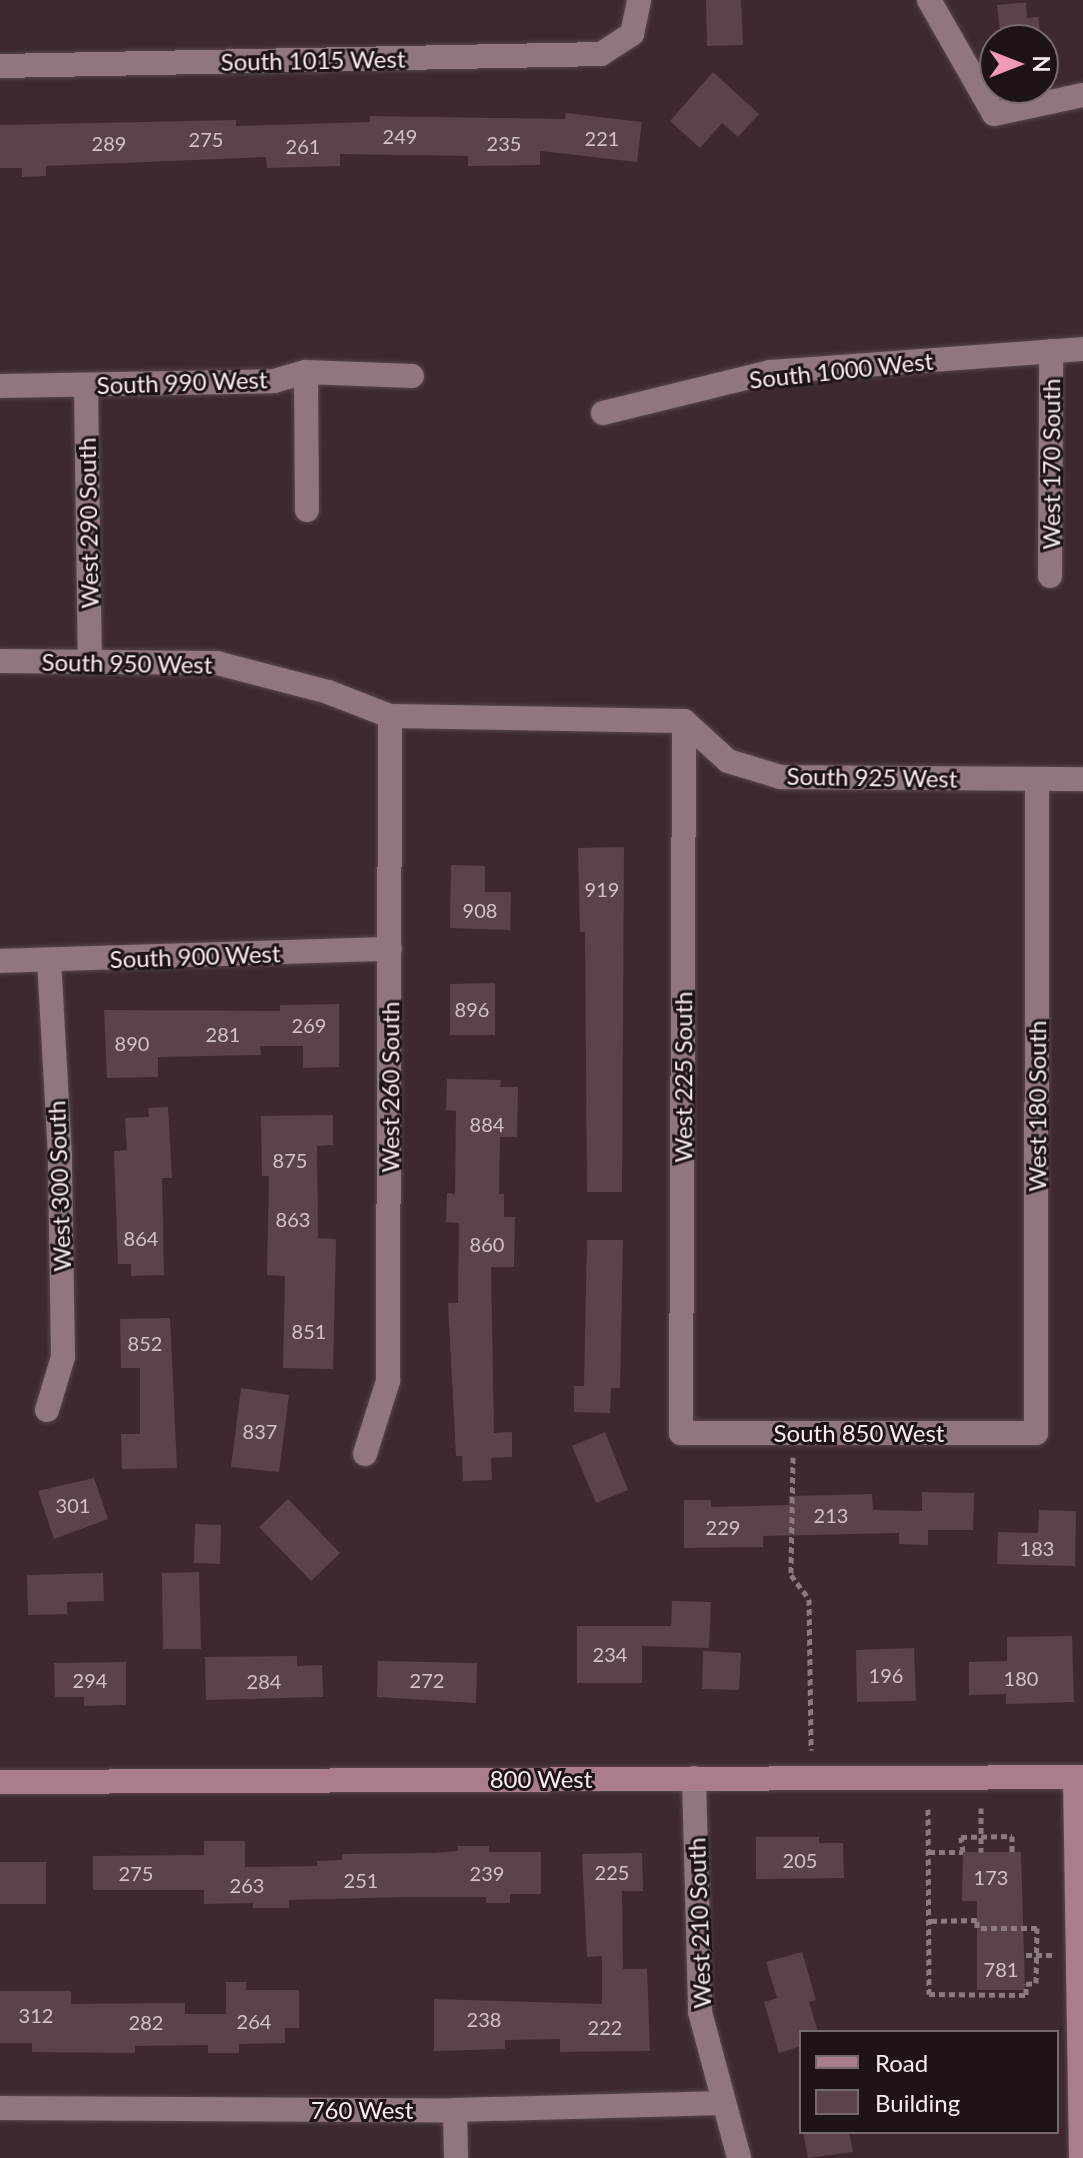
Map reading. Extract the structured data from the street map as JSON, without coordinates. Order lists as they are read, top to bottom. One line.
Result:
{"streets":{"street":["South 1015 West","South 1000 West","South 990 West","West 170 South","West 290 South","South 950 West","South 925 West","South 900 West","West 225 South","West 260 South","West 180 South","West 300 South","South 850 West","800 West","West 210 South","760 West"]},"crossings":[["South 1000 West","West 170 South"],["South 990 West","West 290 South"],["West 290 South","South 950 West"],["South 950 West","West 260 South"],["South 925 West","West 225 South"],["South 925 West","West 180 South"],["South 900 West","West 260 South"],["South 900 West","West 300 South"],["West 225 South","South 850 West"],["West 180 South","South 850 West"],["800 West","West 210 South"],["West 210 South","760 West"]],"house_numbers":["249","221","275","289","235","261","919","908","896","269","281","890","884","875","863","864","860","851","852","837","301","213","229","183","234","196","180","294","272","284","205","225","275","239","173","251","263","781","312","238","264","282","222"],"legend":["Road","Building"],"north":"right"}
